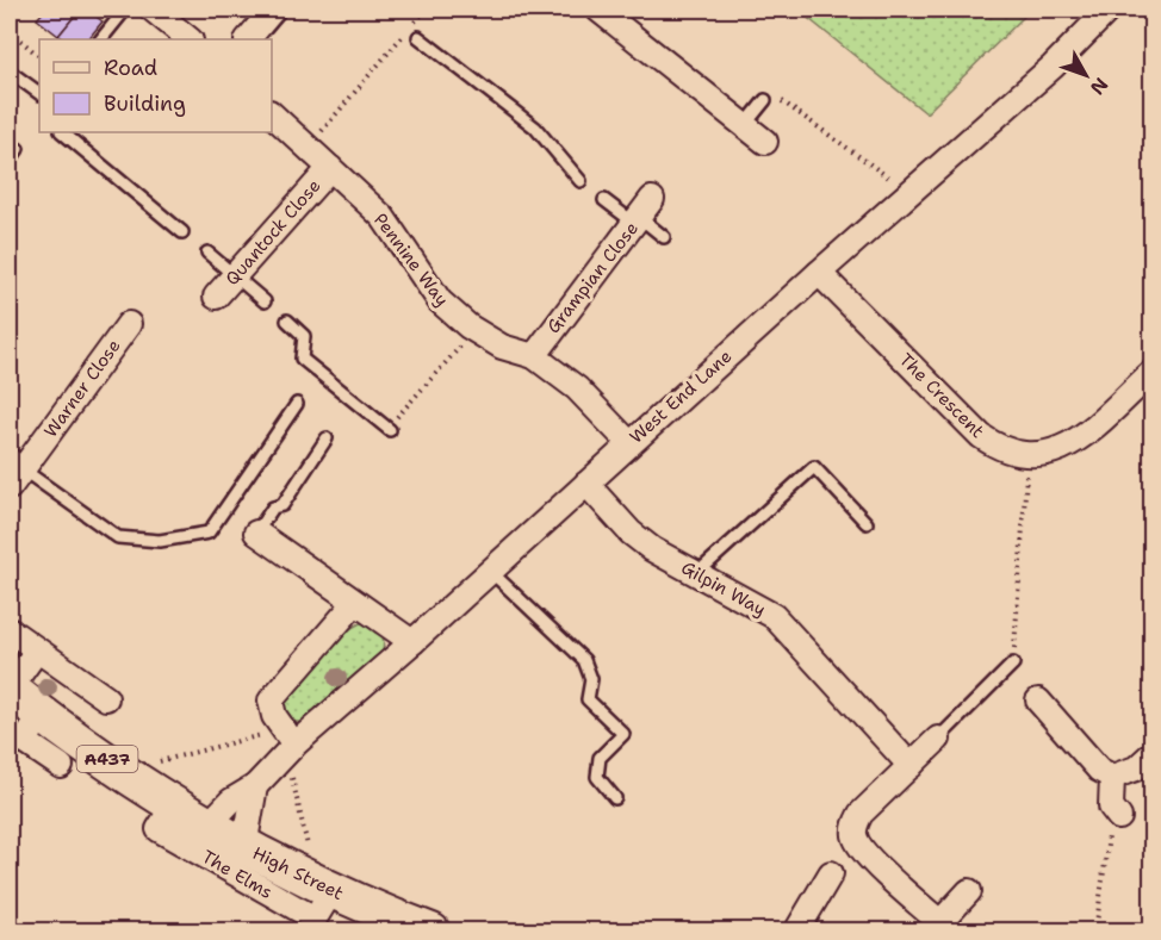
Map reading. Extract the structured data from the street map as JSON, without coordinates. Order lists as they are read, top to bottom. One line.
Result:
{"streets":{"main road":["A437","High Street"],"street":["Quantock Close","Pennine Way","Grampian Close","Warner Close","The Crescent","West End Lane","Gilpin Way","The Elms"]},"crossings":[["Quantock Close","Pennine Way"],["Pennine Way","Grampian Close"],["Pennine Way","West End Lane"],["The Crescent","West End Lane"],["West End Lane","Gilpin Way"],["West End Lane","A437"],["West End Lane","High Street"],["A437","High Street"],["A437","The Elms"],["High Street","The Elms"]],"legend":["Road","Building"],"north":"bottom right"}
